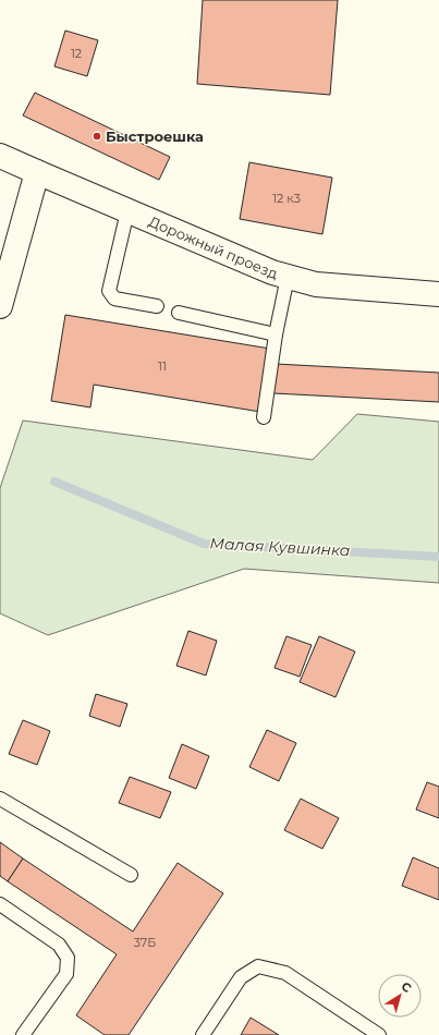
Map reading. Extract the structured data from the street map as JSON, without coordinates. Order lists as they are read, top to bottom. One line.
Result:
{"streets":{"street":["Дорожный проезд"]},"water":["Малая Кувшинка"],"places":["Быстроешка"],"house_numbers":["12","12 к3","11","37Б"],"north":"top right"}
